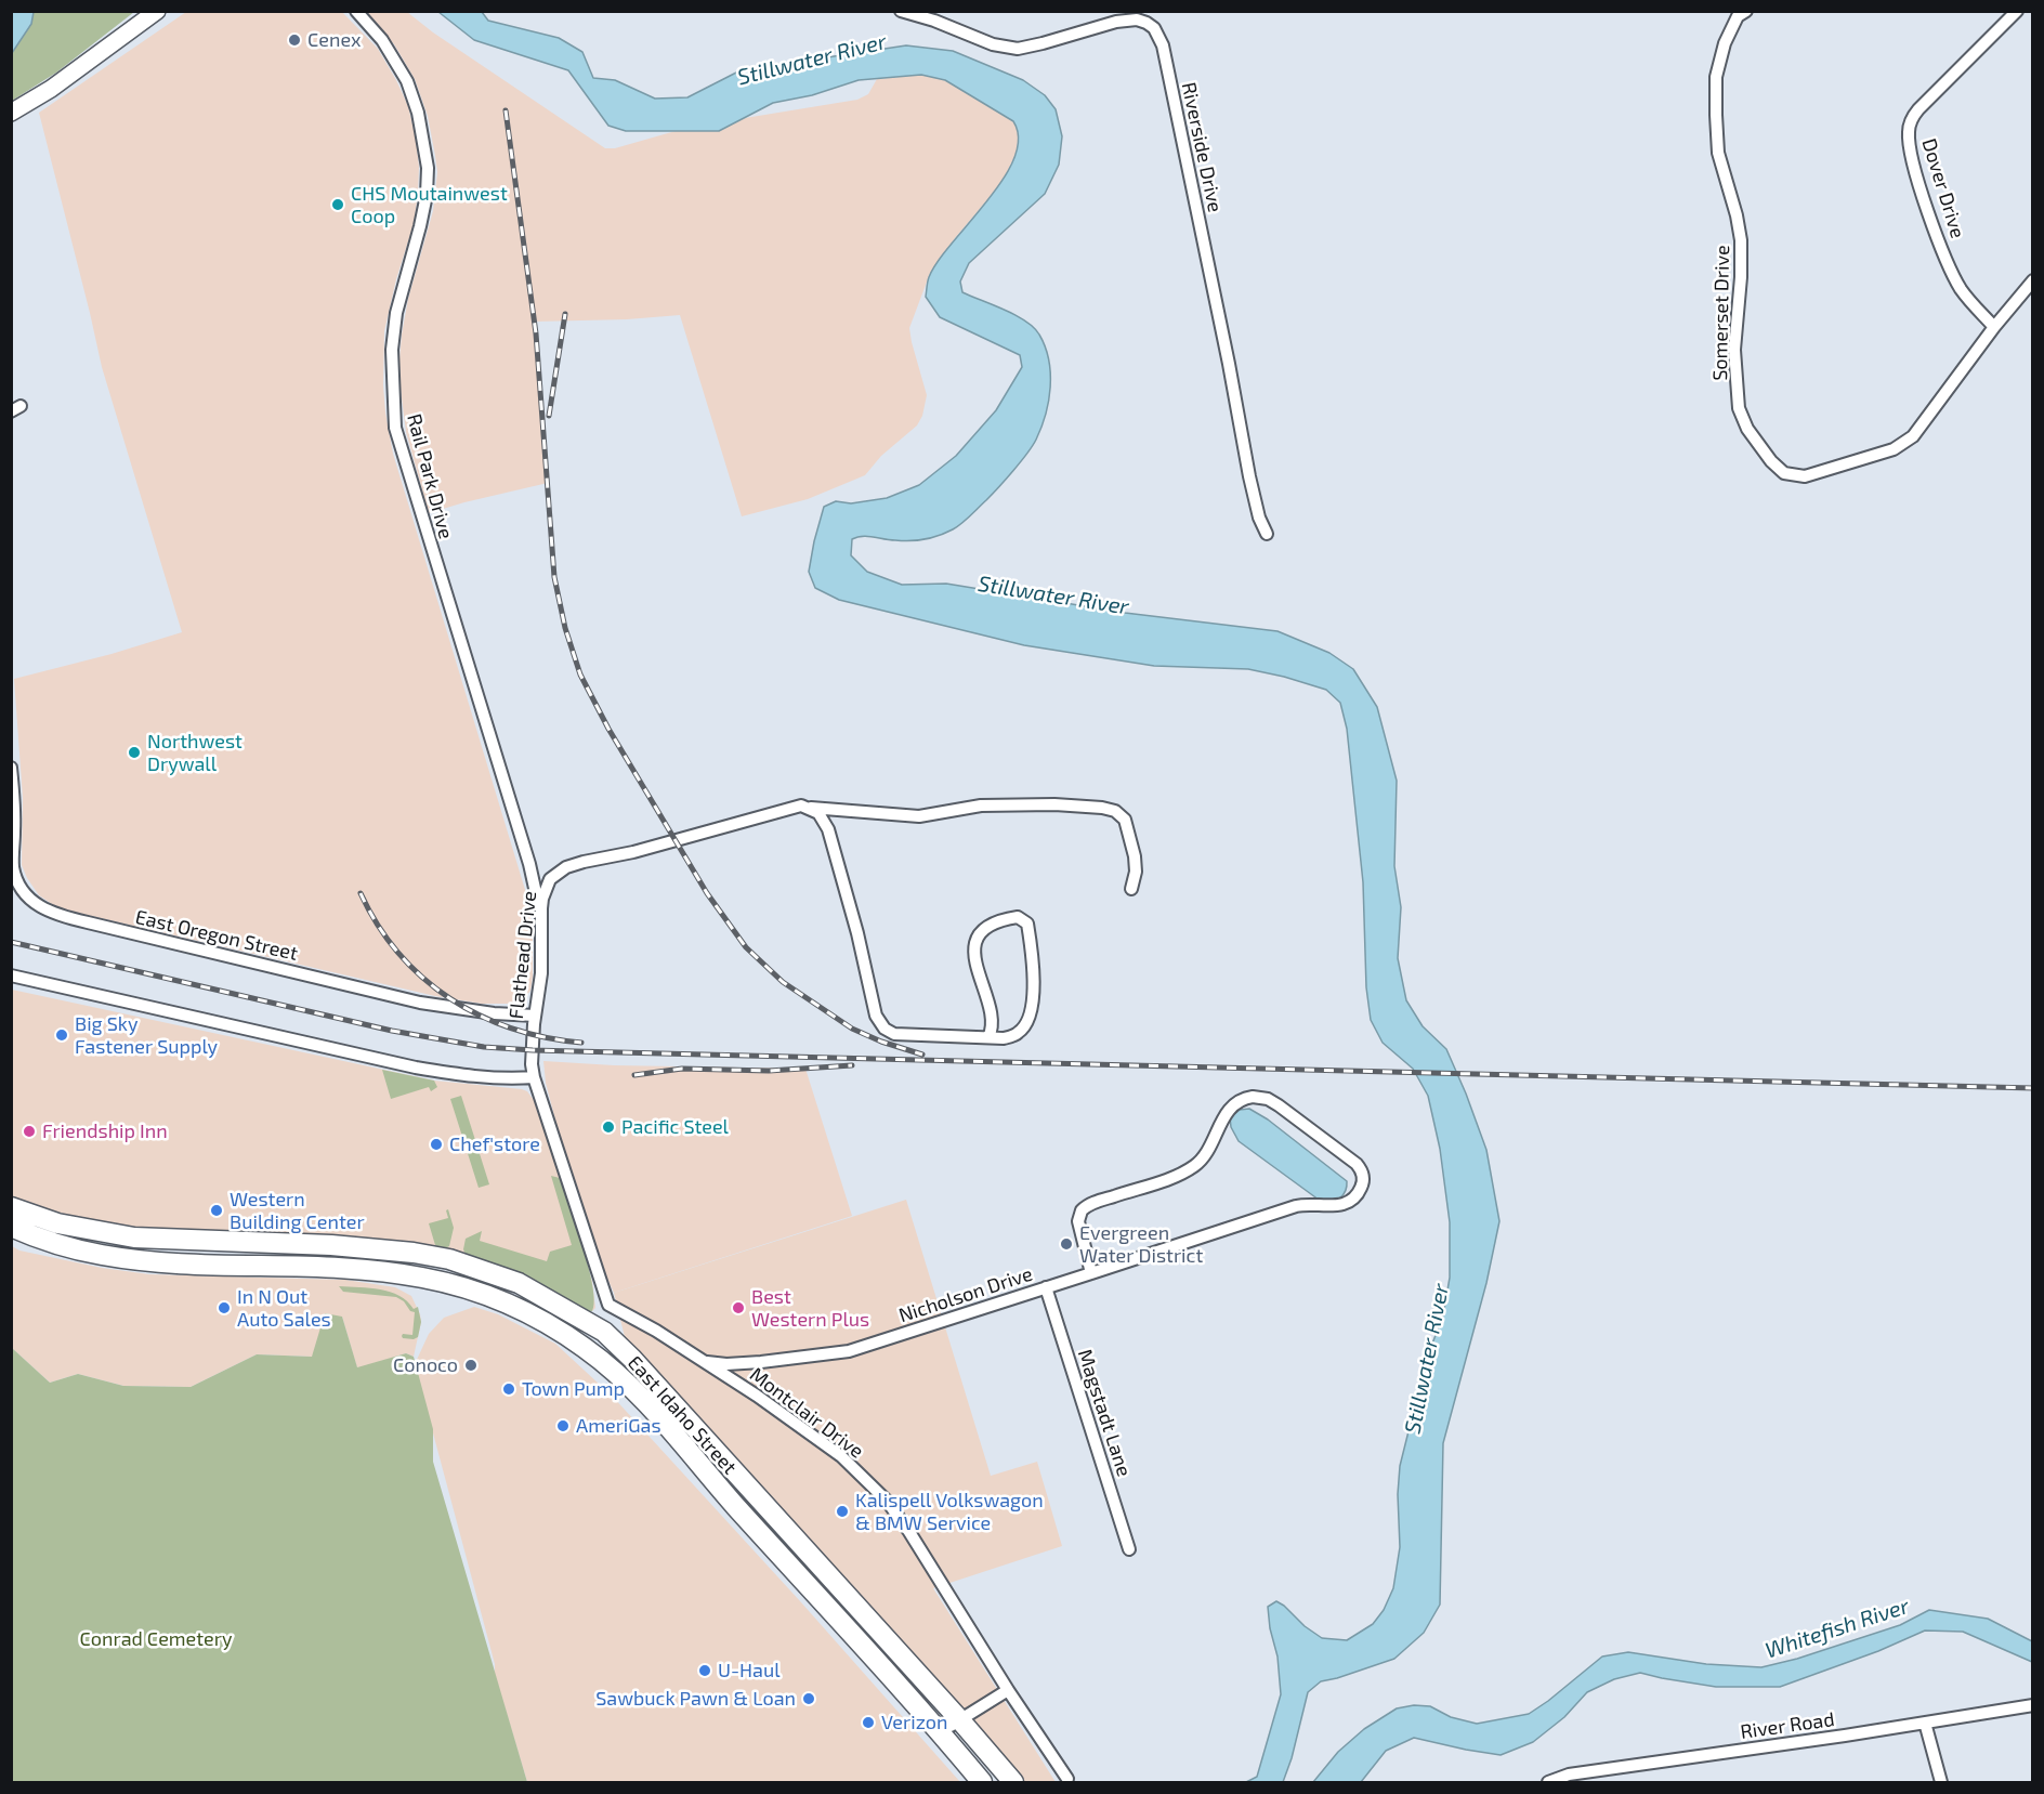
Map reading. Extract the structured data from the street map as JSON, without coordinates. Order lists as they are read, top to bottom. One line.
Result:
{"streets":{"highway":["East Idaho Street"],"street":["Riverside Drive","Dover Drive","Somerset Drive","Rail Park Drive","East Oregon Street","Flathead Drive","Nicholson Drive","Montclair Drive","Magstadt Lane","River Road"]},"crossings":[["Dover Drive","Somerset Drive"],["Rail Park Drive","Flathead Drive"],["East Oregon Street","Flathead Drive"],["Nicholson Drive","Montclair Drive"],["Nicholson Drive","Magstadt Lane"],["Montclair Drive","East Idaho Street"]],"water":["Stillwater River","Whitefish River"],"parks":["Conrad Cemetery"],"places":["Cenex","CHS Moutainwest Coop","Northwest Drywall","Big Sky Fastener Supply","Pacific Steel","Friendship Inn","Chef'store","Western Building Center","Evergreen Water District","In N Out Auto Sales","Best Western Plus","Conoco","Town Pump","AmeriGas","Kalispell Volkswagon & BMW Service","U-Haul","Sawbuck Pawn & Loan","Verizon"]}
